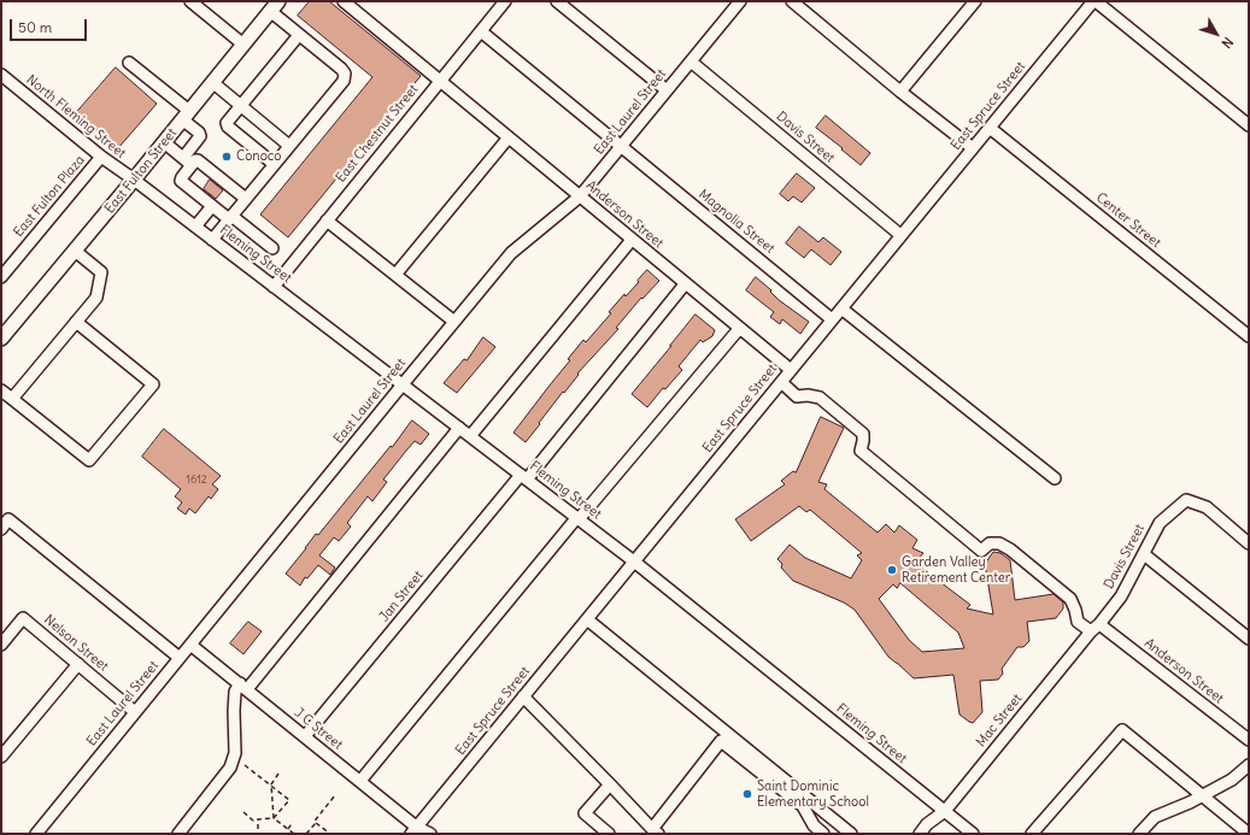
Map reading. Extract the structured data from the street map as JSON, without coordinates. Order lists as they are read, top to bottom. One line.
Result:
{"streets":{"main road":["East Fulton Street"],"street":["East Spruce Street","East Laurel Street","North Fleming Street","East Chestnut Street","Davis Street","East Fulton Plaza","Anderson Street","Center Street","Magnolia Street","Fleming Street","Jan Street","Nelson Street","Mac Street","J C Street"]},"crossings":[["East Spruce Street","Davis Street"],["East Spruce Street","Anderson Street"],["East Spruce Street","Center Street"],["East Spruce Street","Magnolia Street"],["East Spruce Street","Fleming Street"],["East Spruce Street","J C Street"],["East Laurel Street","Davis Street"],["East Laurel Street","Anderson Street"],["East Laurel Street","Magnolia Street"],["East Laurel Street","Fleming Street"],["East Laurel Street","Nelson Street"],["East Laurel Street","J C Street"],["North Fleming Street","East Fulton Street"],["North Fleming Street","East Fulton Plaza"],["North Fleming Street","Fleming Street"],["East Chestnut Street","Anderson Street"],["East Chestnut Street","Magnolia Street"],["East Chestnut Street","Fleming Street"],["Davis Street","Anderson Street"],["Davis Street","Mac Street"],["East Fulton Street","Fleming Street"],["Anderson Street","Jan Street"],["Anderson Street","Mac Street"],["Fleming Street","Jan Street"],["Fleming Street","Mac Street"],["Jan Street","J C Street"]],"places":["Conoco","Garden Valley Retirement Center","Saint Dominic Elementary School"],"house_numbers":["1612"],"scale_bar":"50 m","north":"bottom right"}
